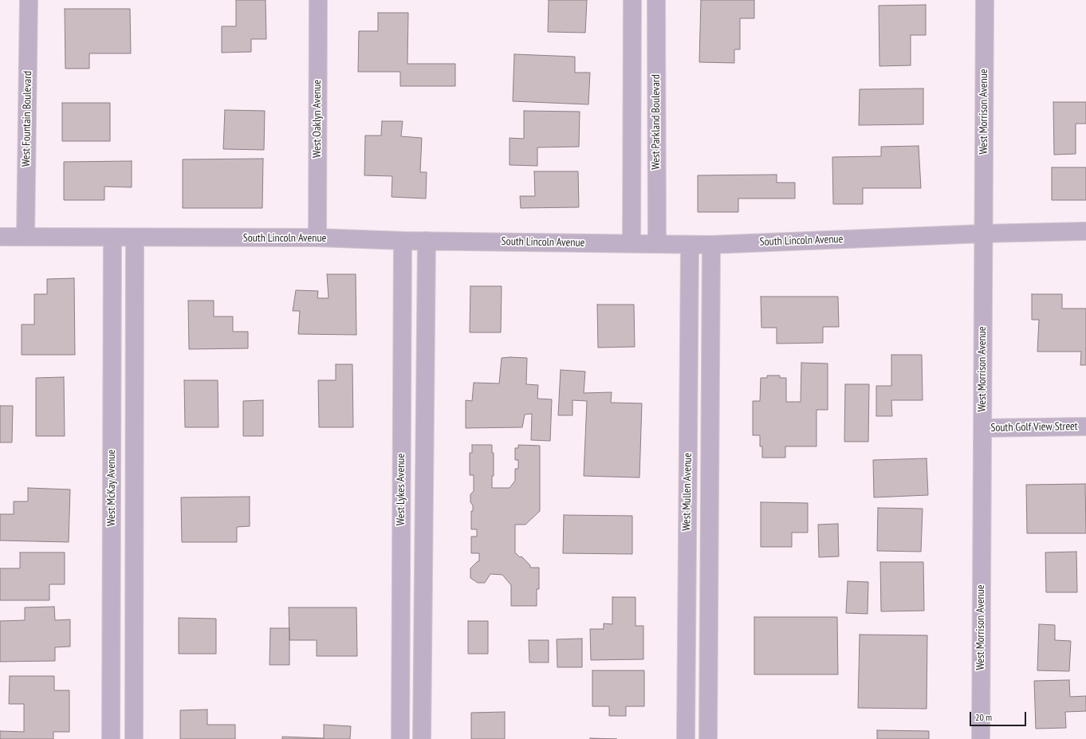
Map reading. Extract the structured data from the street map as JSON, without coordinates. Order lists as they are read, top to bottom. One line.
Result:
{"streets":{"street":["West Morrison Avenue","West Fountain Boulevard","West Oaklyn Avenue","West Parkland Boulevard","South Lincoln Avenue","South Golf View Street","West McKay Avenue","West Lykes Avenue","West Mullen Avenue"]},"crossings":[["West Morrison Avenue","South Lincoln Avenue"],["West Morrison Avenue","South Golf View Street"],["West Fountain Boulevard","South Lincoln Avenue"],["West Oaklyn Avenue","South Lincoln Avenue"],["West Parkland Boulevard","South Lincoln Avenue"],["South Lincoln Avenue","West McKay Avenue"],["South Lincoln Avenue","West Lykes Avenue"],["South Lincoln Avenue","West Mullen Avenue"]],"scale_bar":"20 m"}
